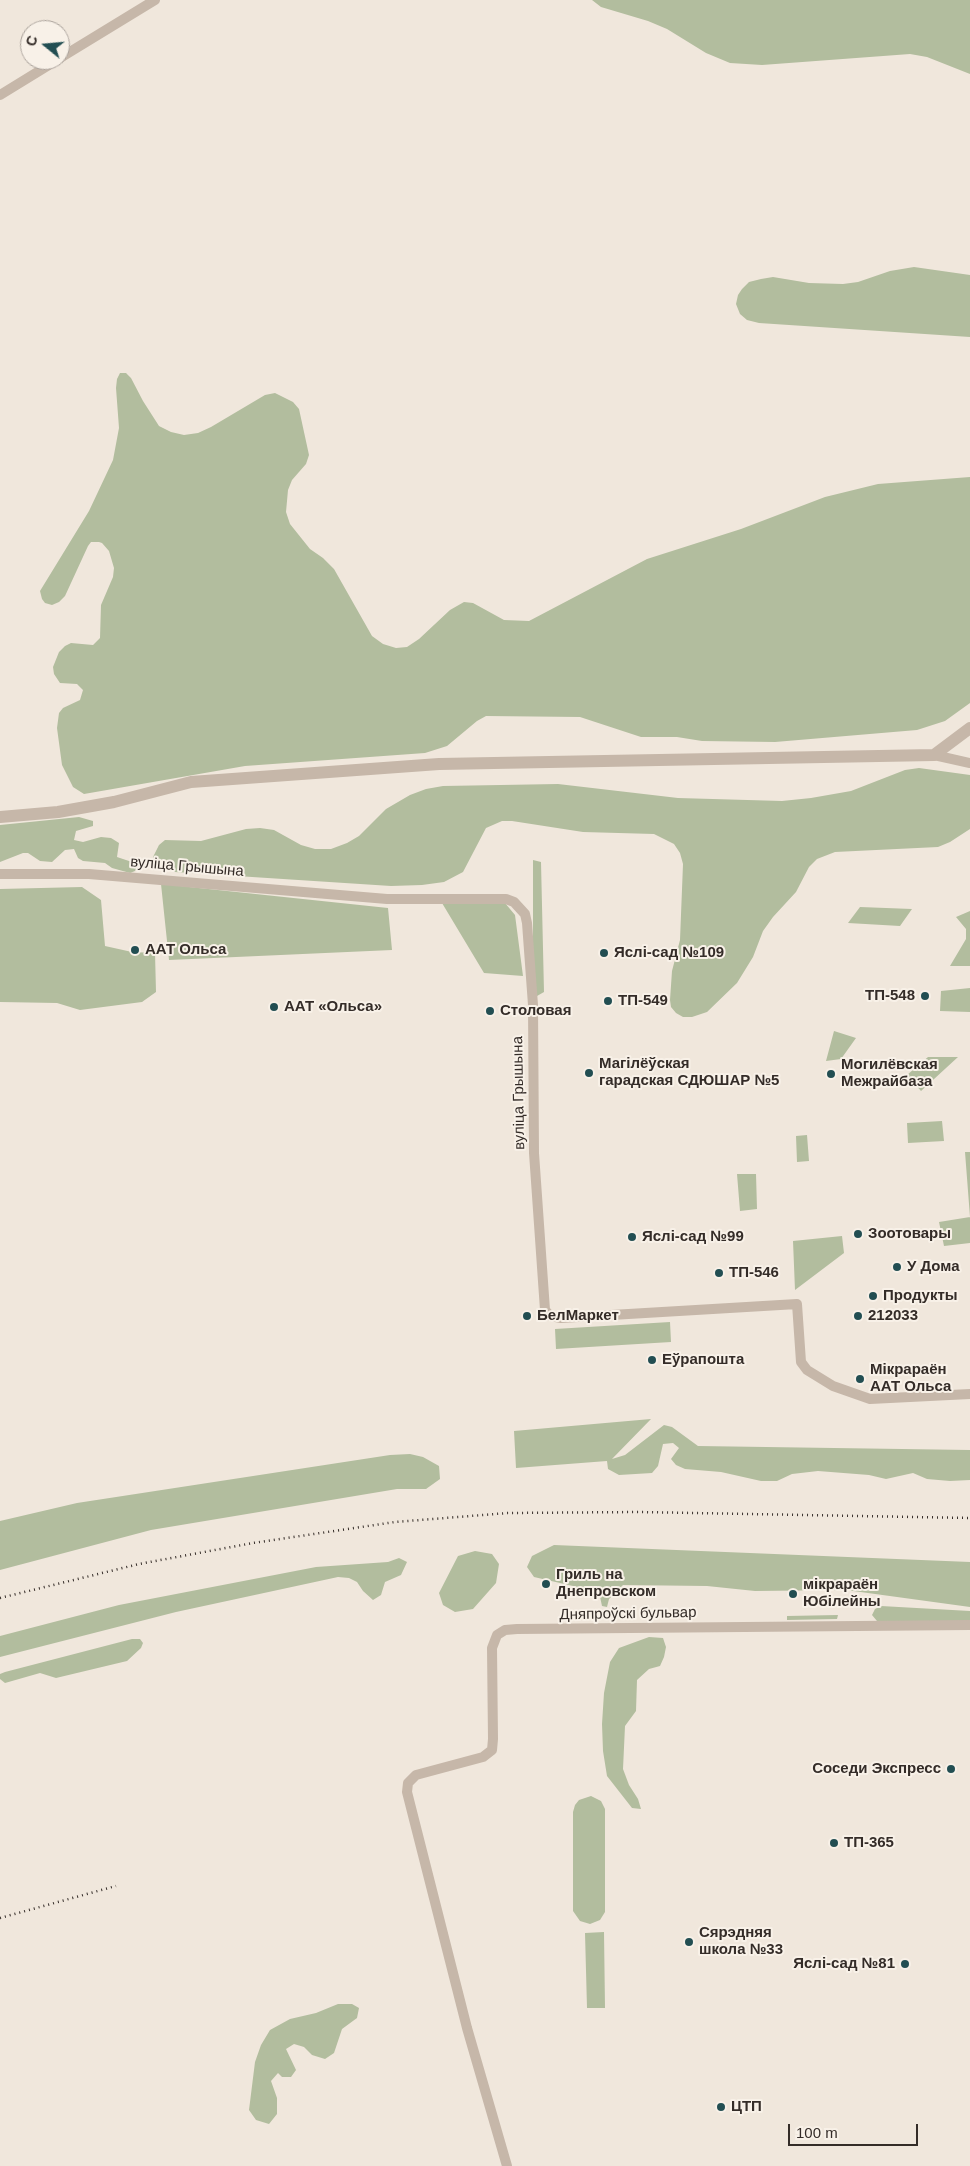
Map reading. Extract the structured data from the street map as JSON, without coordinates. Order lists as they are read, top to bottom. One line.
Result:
{"streets":{"street":["вуліца Грышына","Дняпроўскі бульвар"]},"places":["ААТ Ольса","Яслі-сад №109","ТП-548","ТП-549","ААТ «Ольса»","Столовая","Магілёўская гарадская СДЮШАР №5","Могилёвская Межрайбаза","Зоотовары","Яслі-сад №99","У Дома","ТП-546","Продукты","БелМаркет","212033","Еўрапошта","Мікрараён ААТ Ольса","Гриль на Днепровском","мікрараён Юбілейны","Соседи Экспресс","ТП-365","Сярэдняя школа №33","Яслі-сад №81","ЦТП"],"scale_bar":"100 m","north":"left"}
